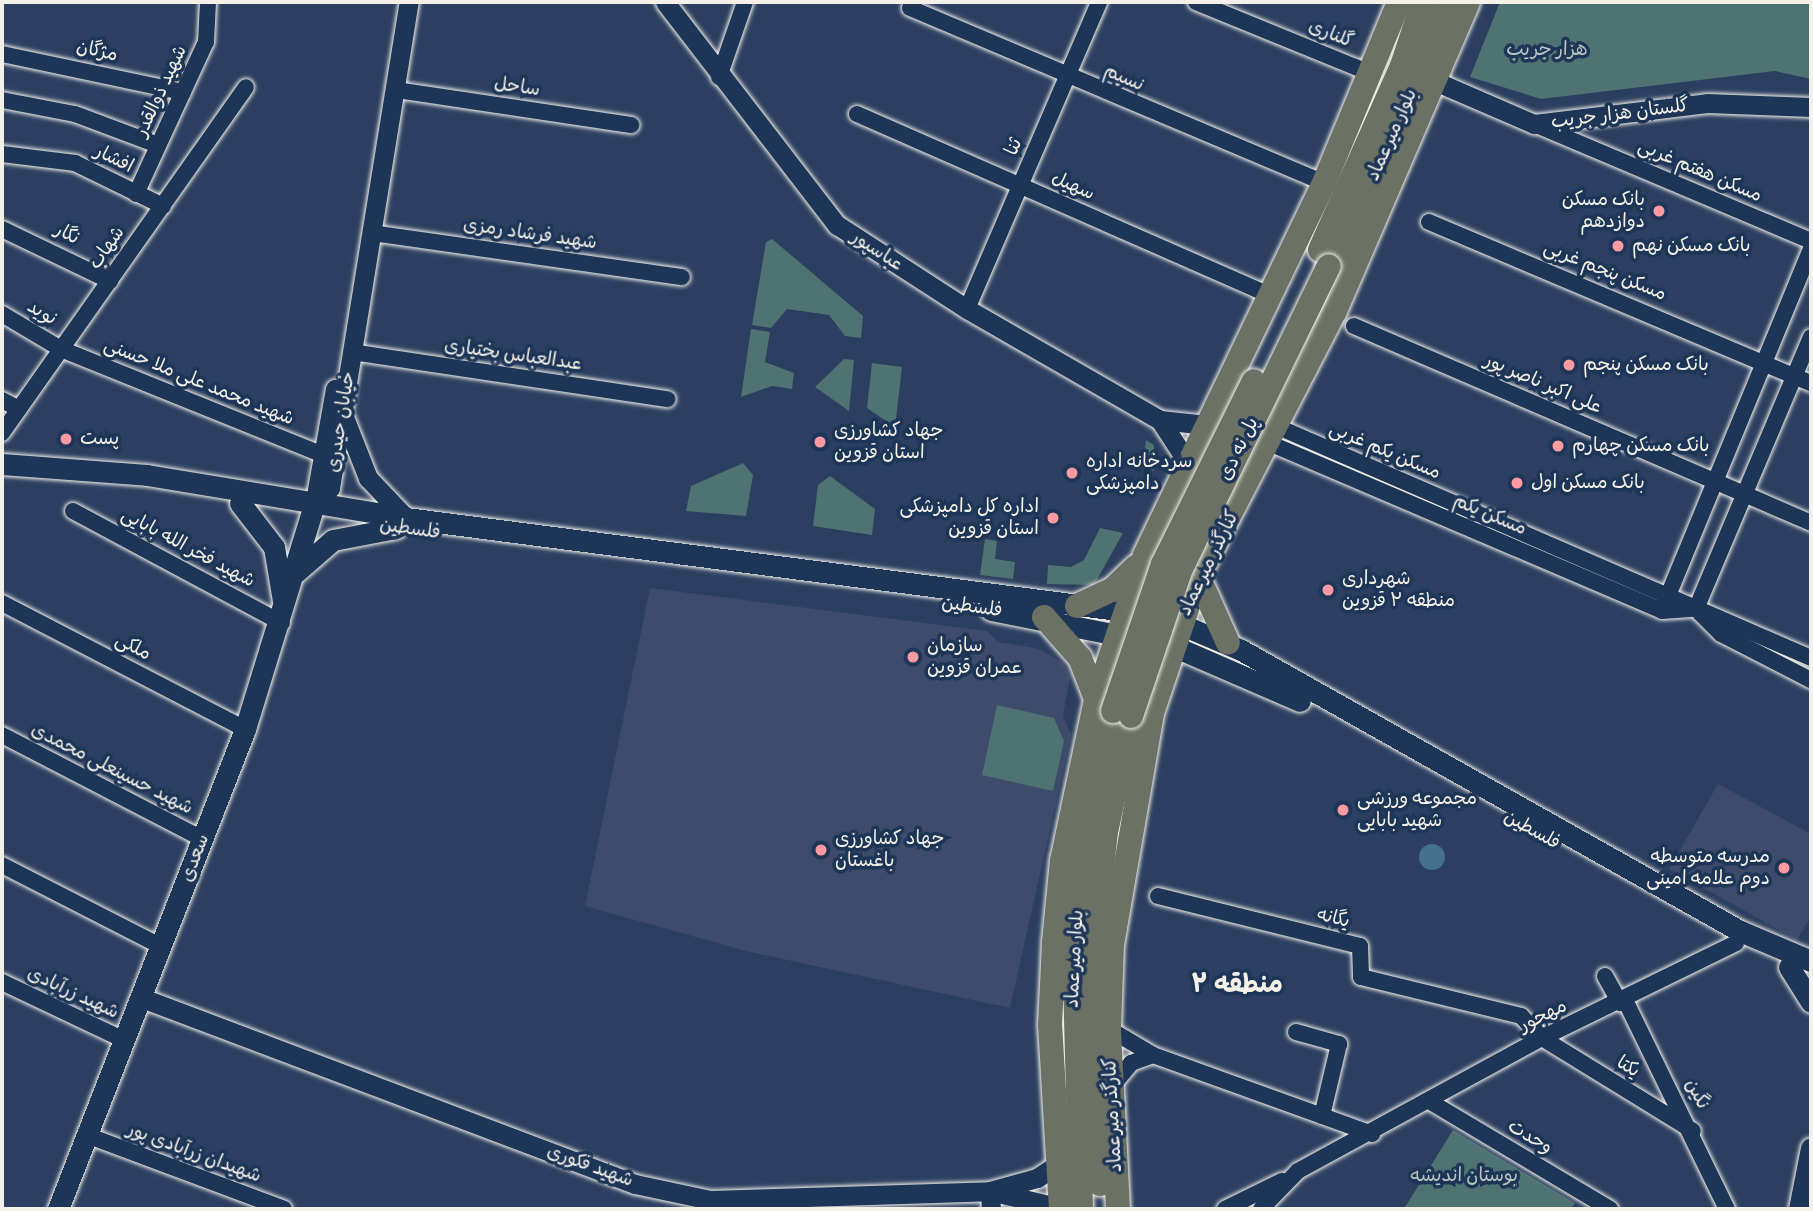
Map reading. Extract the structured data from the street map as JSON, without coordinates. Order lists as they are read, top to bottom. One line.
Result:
{"streets":{"main road":["بلوار میرعماد","پل نه دی","فلسطین","کنارگذر میرعماد","سعدی"],"street":["گلناری","مژگان","نسیم","ساحل","شهید ذوالقدر","گلستان هزار جریب","ثنا","افشار","مسکن هفتم غربی","سهیل","نگار","شهید فرشاد رمزی","شهاب","عباسپور","مسکن پنجم غربی","نوید","عبدالعباس بختیاری","شهید محمد علی ملا حسنی","علی اکبر ناصر پور","خیابان حیدری","مسکن یکم غربی","مسکن یکم","شهید فخر الله بابایی","ملکی","شهید حسینعلی محمدی","یگانه","شهید زرآبادی","مهجور","یکتا","نگین","وحدت","شهیدان زرآبادی پور","شهید فکوری"]},"crossings":[["گلناری","کنارگذر میرعماد"],["مژگان","شهید ذوالقدر"],["نسیم","ثنا"],["نسیم","کنارگذر میرعماد"],["ساحل","خیابان حیدری"],["شهید ذوالقدر","افشار"],["گلستان هزار جریب","مسکن هفتم غربی"],["گلستان هزار جریب","کنارگذر میرعماد"],["بلوار میرعماد","پل نه دی"],["بلوار میرعماد","کنارگذر میرعماد"],["ثنا","سهیل"],["ثنا","عباسپور"],["افشار","شهاب"],["سهیل","کنارگذر میرعماد"],["نگار","شهاب"],["شهید فرشاد رمزی","خیابان حیدری"],["شهاب","نوید"],["شهاب","شهید محمد علی ملا حسنی"],["نوید","شهید محمد علی ملا حسنی"],["عبدالعباس بختیاری","خیابان حیدری"],["شهید محمد علی ملا حسنی","خیابان حیدری"],["خیابان حیدری","فلسطین"],["خیابان حیدری","سعدی"],["پل نه دی","کنارگذر میرعماد"],["مسکن یکم غربی","مسکن یکم"],["مسکن یکم غربی","کنارگذر میرعماد"],["مسکن یکم","کنارگذر میرعماد"],["فلسطین","کنارگذر میرعماد"],["فلسطین","سعدی"],["فلسطین","مهجور"],["شهید فخر الله بابایی","سعدی"],["کنارگذر میرعماد","شهید فکوری"],["ملکی","سعدی"],["شهید حسینعلی محمدی","سعدی"],["سعدی","شهید زرآبادی"],["سعدی","شهیدان زرآبادی پور"],["سعدی","شهید فکوری"],["یگانه","مهجور"],["یگانه","یکتا"],["مهجور","یکتا"],["مهجور","نگین"],["مهجور","وحدت"],["یکتا","نگین"]],"districts":["منطقه ۲"],"parks":["هزار جریب","بوستان اندیشه"],"places":["بانک مسکن دوازدهم","بانک مسکن نهم","بانک مسکن پنجم","پست","جهاد کشاورزی استان قزوین","بانک مسکن چهارم","سردخانه اداره دامپزشکی","بانک مسکن اول","اداره کل دامپزشکی استان قزوین","شهرداری منطقه ۲ قزوین","سازمان عمران قزوین","مجموعه ورزشی شهید بابایی","جهاد کشاورزی باغستان","مدرسه متوسطه دوم علامه امینی"]}
